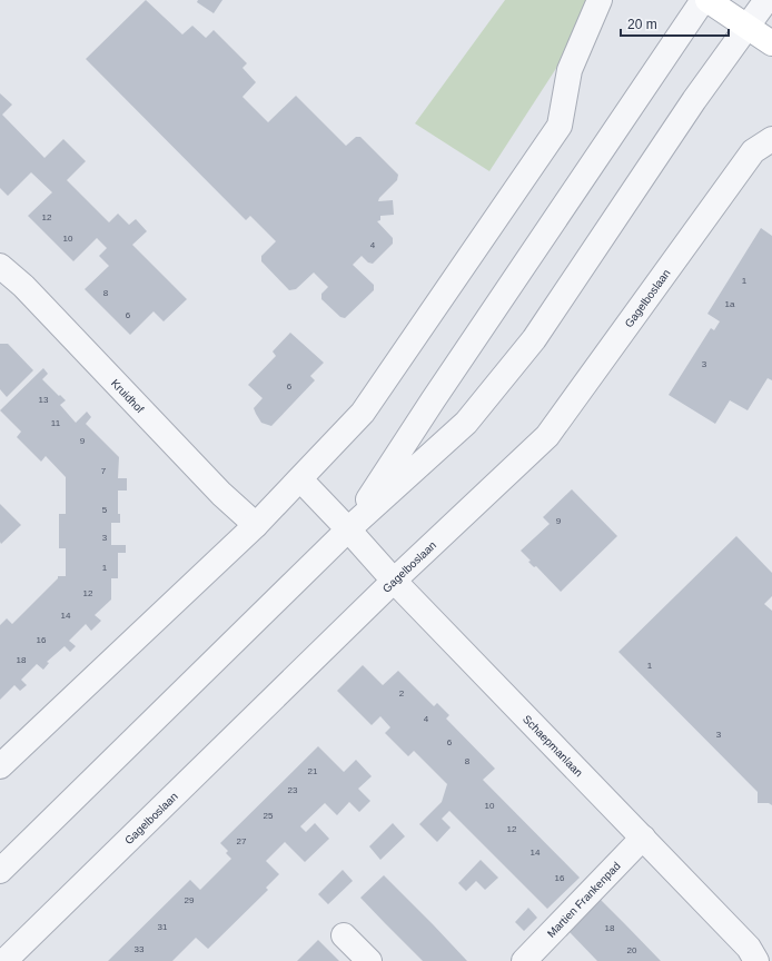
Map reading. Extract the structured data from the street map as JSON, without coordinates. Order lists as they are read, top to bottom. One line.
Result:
{"streets":{"street":["Gagelboslaan","Kruidhof","Schaepmanlaan","Martien Frankenpad"]},"crossings":[["Gagelboslaan","Schaepmanlaan"],["Schaepmanlaan","Martien Frankenpad"]],"house_numbers":["12","10","4","1","8","1a","6","3","6","13","11","9","7","5","9","3","1","12","14","16","18","1","2","4","3","6","8","21","23","10","25","12","27","14","16","29","31","18","33","20"],"scale_bar":"20 m"}
